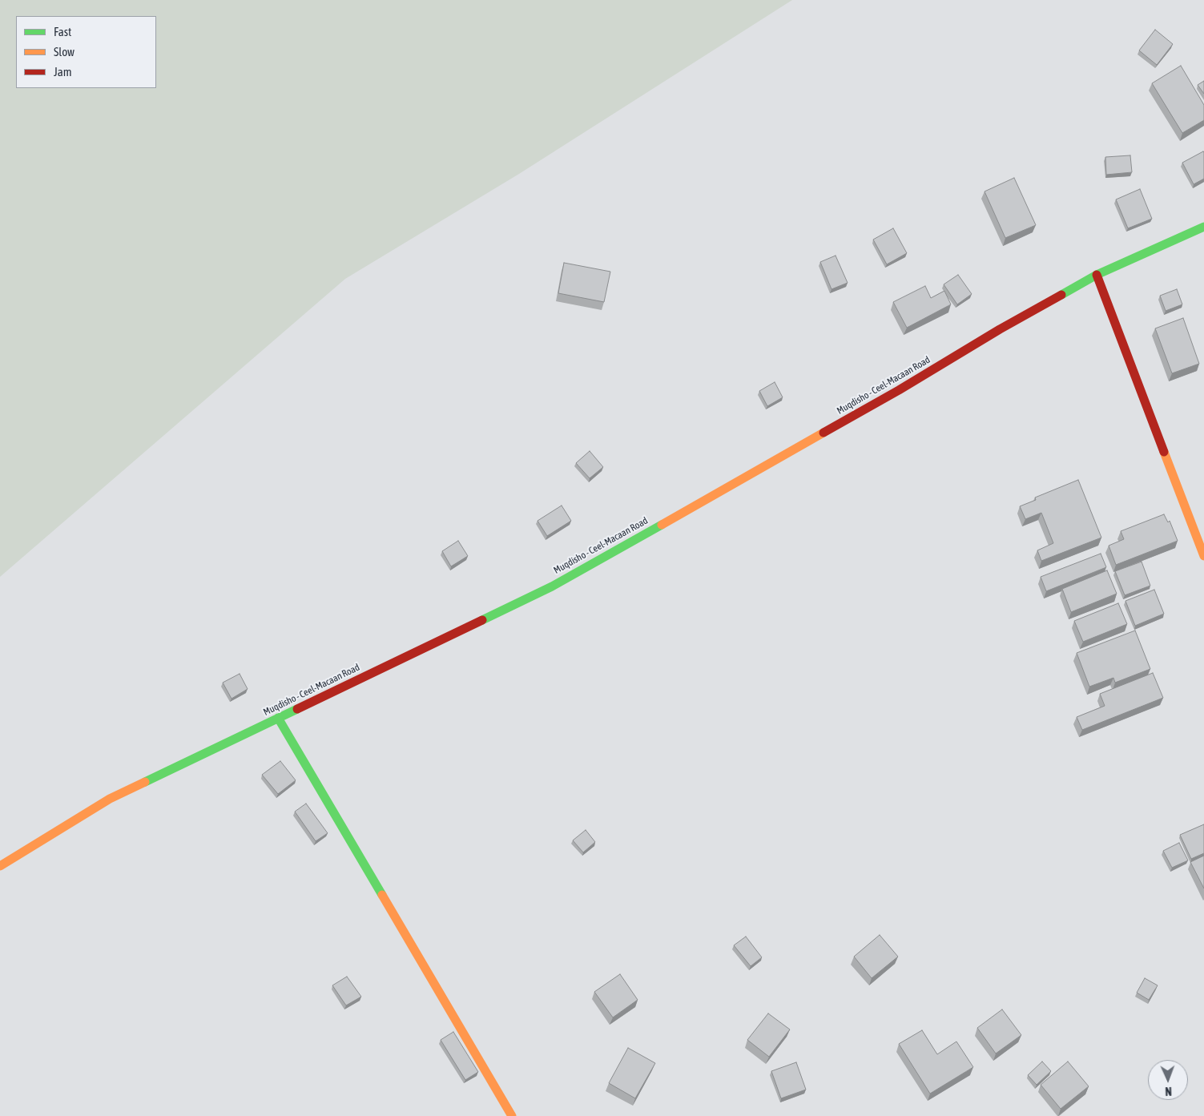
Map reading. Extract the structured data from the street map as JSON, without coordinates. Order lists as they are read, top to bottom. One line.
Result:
{"streets":{"street":["Muqdisho - Ceel-Macaan Road"]},"legend":["Fast","Slow","Jam"],"north":"bottom"}
